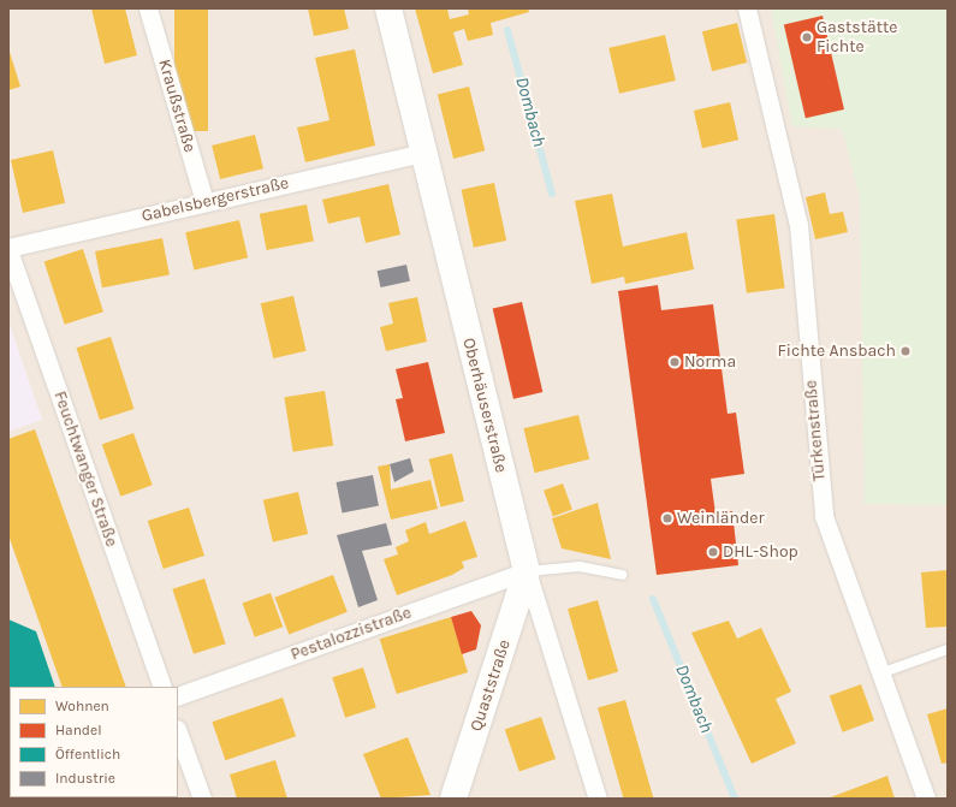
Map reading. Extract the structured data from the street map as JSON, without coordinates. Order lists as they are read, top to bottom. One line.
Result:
{"streets":{"street":["Kraußstraße","Gabelsbergerstraße","Oberhäuserstraße","Türkenstraße","Feuchtwanger Straße","Pestalozzistraße","Quaststraße"]},"crossings":[["Kraußstraße","Gabelsbergerstraße"],["Gabelsbergerstraße","Oberhäuserstraße"],["Gabelsbergerstraße","Feuchtwanger Straße"],["Oberhäuserstraße","Pestalozzistraße"],["Oberhäuserstraße","Quaststraße"],["Pestalozzistraße","Quaststraße"]],"water":["Dombach"],"places":["Gaststätte Fichte","Fichte Ansbach","Norma","Weinländer","DHL-Shop"],"legend":["Wohnen","Handel","Öffentlich","Industrie"]}
